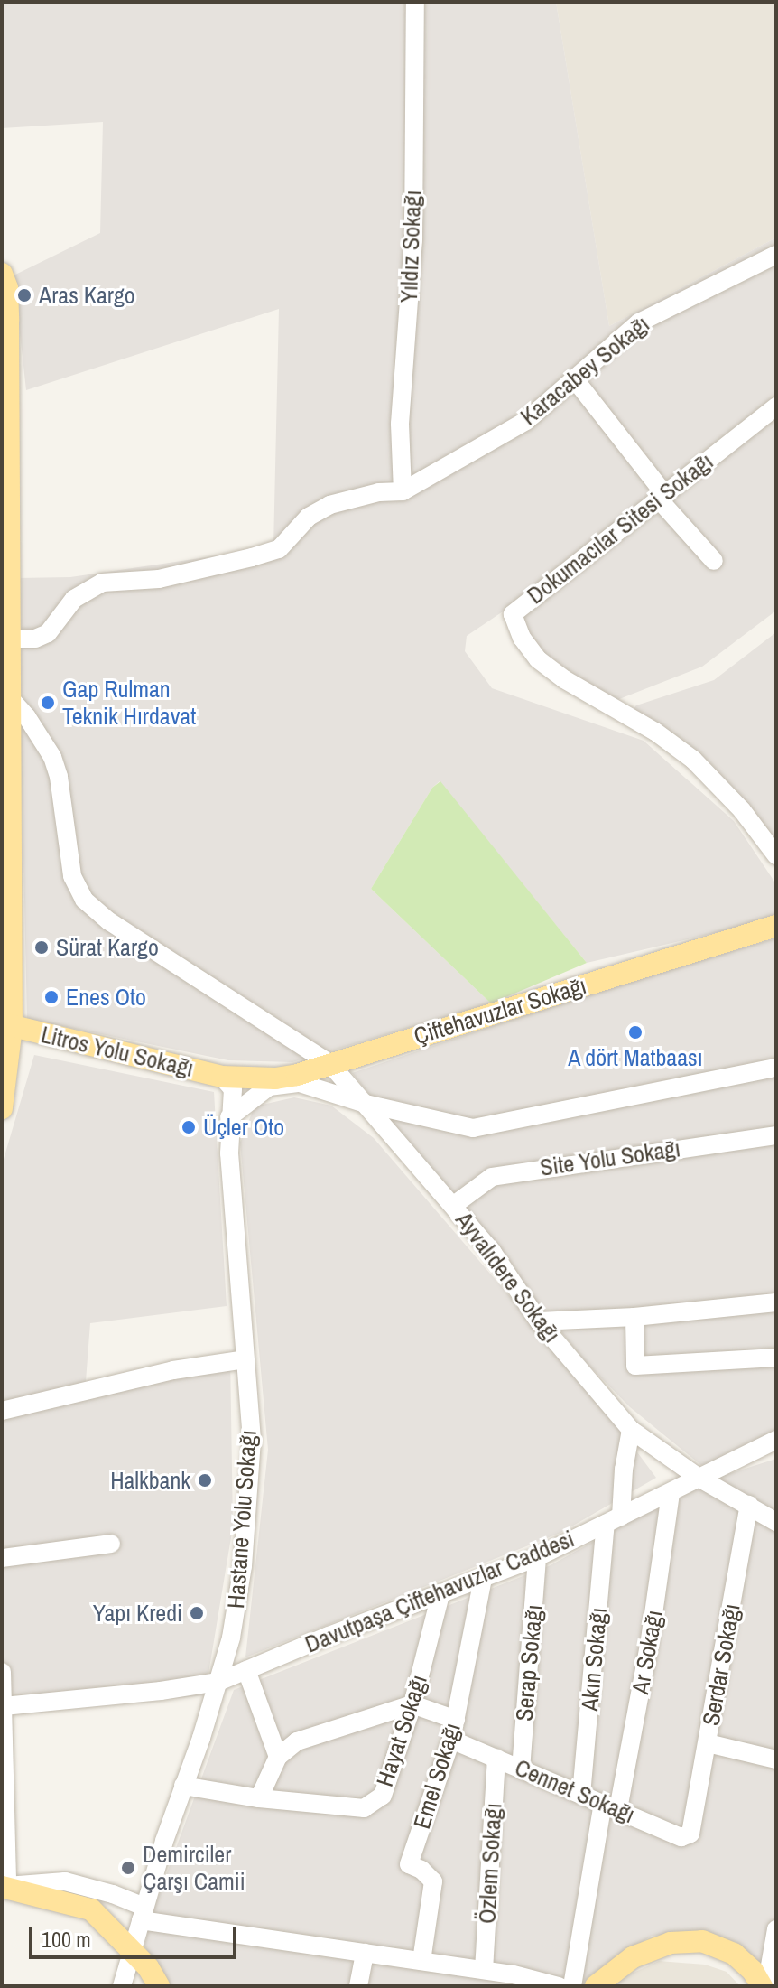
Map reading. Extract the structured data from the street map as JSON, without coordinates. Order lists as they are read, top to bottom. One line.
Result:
{"streets":{"main road":["Çiftehavuzlar Sokağı","Litros Yolu Sokağı"],"street":["Yıldız Sokağı","Karacabey Sokağı","Dokumacılar Sitesi Sokağı","Site Yolu Sokağı","Ayvalıdere Sokağı","Hastane Yolu Sokağı","Davutpaşa Çiftehavuzlar Caddesi","Ar Sokağı","Akın Sokağı","Serap Sokağı","Serdar Sokağı","Hayat Sokağı","Emel Sokağı","Cennet Sokağı","Özlem Sokağı"]},"crossings":[["Yıldız Sokağı","Karacabey Sokağı"],["Çiftehavuzlar Sokağı","Litros Yolu Sokağı"],["Çiftehavuzlar Sokağı","Ayvalıdere Sokağı"],["Çiftehavuzlar Sokağı","Hastane Yolu Sokağı"],["Litros Yolu Sokağı","Hastane Yolu Sokağı"],["Site Yolu Sokağı","Ayvalıdere Sokağı"],["Ayvalıdere Sokağı","Davutpaşa Çiftehavuzlar Caddesi"],["Ayvalıdere Sokağı","Akın Sokağı"],["Ayvalıdere Sokağı","Serdar Sokağı"],["Hastane Yolu Sokağı","Davutpaşa Çiftehavuzlar Caddesi"],["Hastane Yolu Sokağı","Hayat Sokağı"],["Davutpaşa Çiftehavuzlar Caddesi","Ar Sokağı"],["Davutpaşa Çiftehavuzlar Caddesi","Akın Sokağı"],["Davutpaşa Çiftehavuzlar Caddesi","Serap Sokağı"],["Davutpaşa Çiftehavuzlar Caddesi","Hayat Sokağı"],["Davutpaşa Çiftehavuzlar Caddesi","Emel Sokağı"],["Ar Sokağı","Cennet Sokağı"],["Akın Sokağı","Cennet Sokağı"],["Serap Sokağı","Cennet Sokağı"],["Serdar Sokağı","Cennet Sokağı"],["Emel Sokağı","Cennet Sokağı"],["Cennet Sokağı","Özlem Sokağı"]],"places":["Aras Kargo","Gap Rulman Teknik Hırdavat","Sürat Kargo","Enes Oto","A dört Matbaası","Üçler Oto","Halkbank","Yapı Kredi","Demirciler Çarşı Camii"],"scale_bar":"100 m"}
